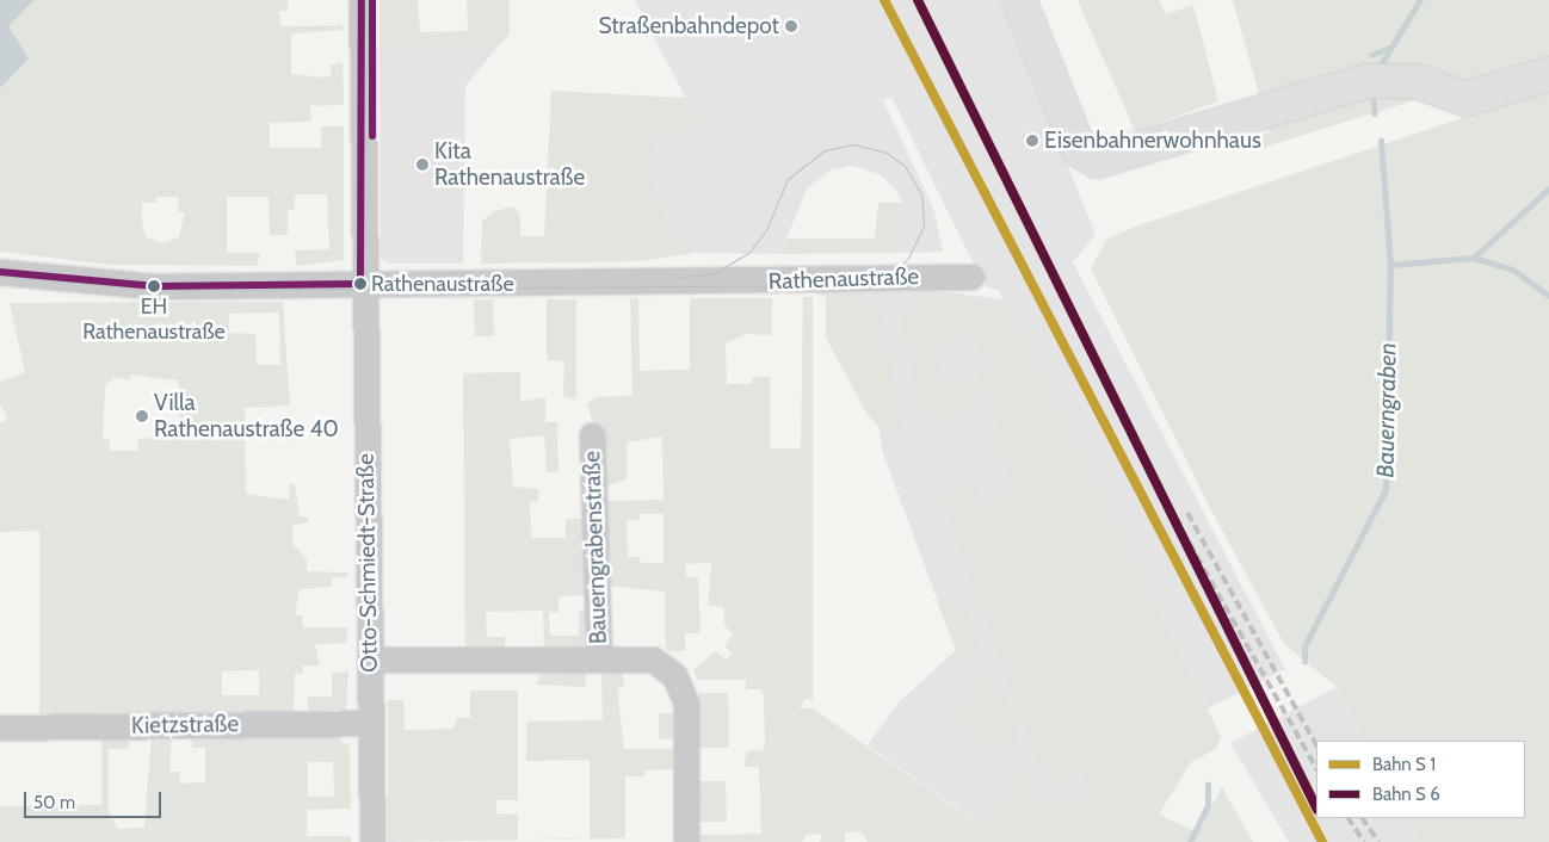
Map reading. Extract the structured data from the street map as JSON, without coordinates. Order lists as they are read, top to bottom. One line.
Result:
{"streets":{"street":["Rathenaustraße","Bauerngrabenstraße","Otto-Schmiedt-Straße","Kietzstraße"]},"crossings":[["Rathenaustraße","Otto-Schmiedt-Straße"],["Bauerngrabenstraße","Otto-Schmiedt-Straße"],["Otto-Schmiedt-Straße","Kietzstraße"]],"water":["Bauerngraben"],"places":["Straßenbahndepot","Eisenbahnerwohnhaus","Kita Rathenaustraße","Rathenaustraße","EH Rathenaustraße","Villa Rathenaustraße 40"],"legend":["Bahn S 1","Bahn S 6"],"scale_bar":"50 m"}
